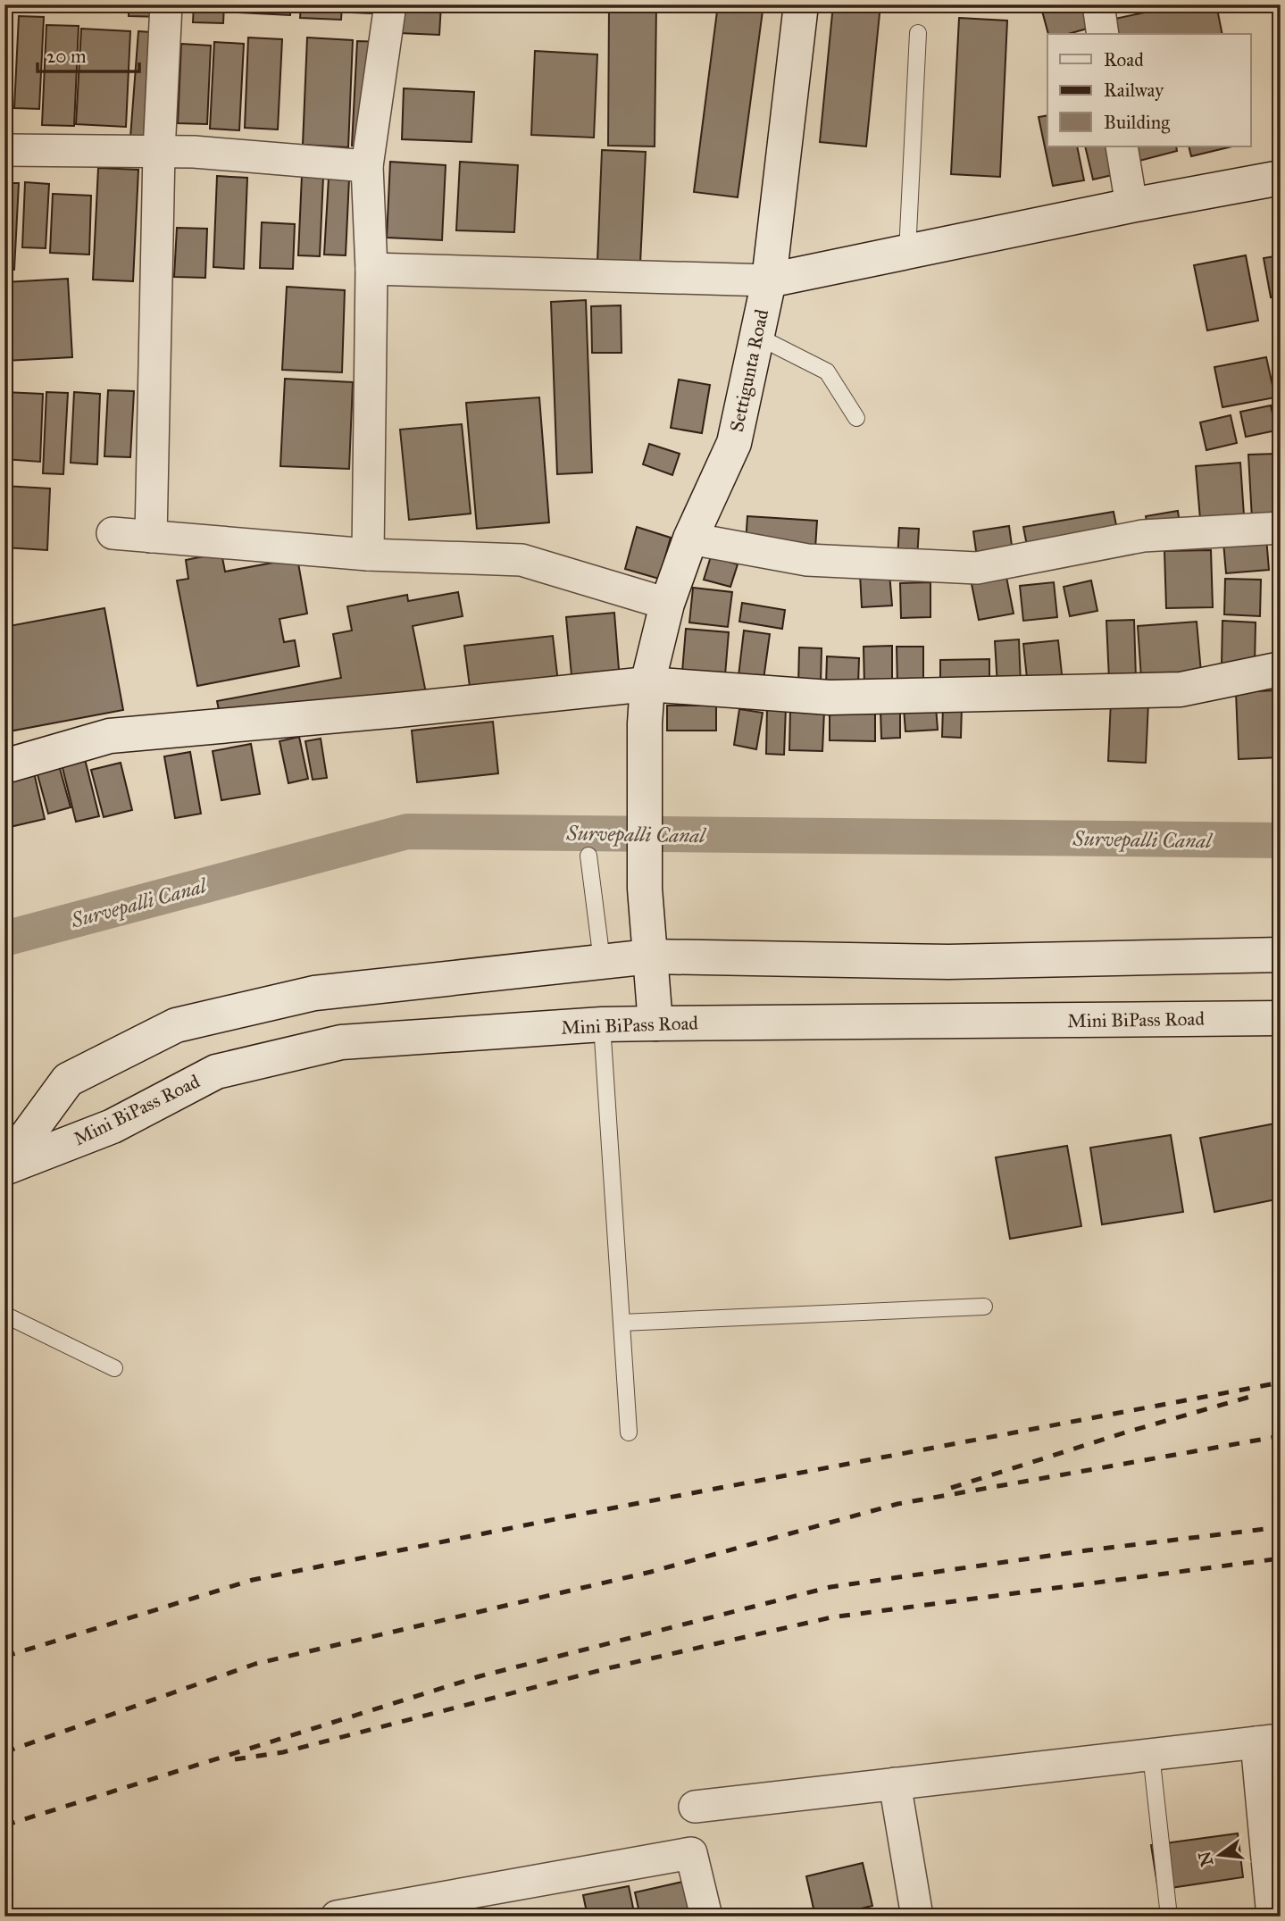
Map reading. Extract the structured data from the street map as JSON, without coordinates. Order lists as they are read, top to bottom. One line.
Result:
{"streets":{"street":["Settigunta Road","Mini BiPass Road"]},"crossings":[["Settigunta Road","Mini BiPass Road"]],"water":["Survepalli Canal"],"legend":["Road","Railway","Building"],"scale_bar":"20 m","north":"left"}
